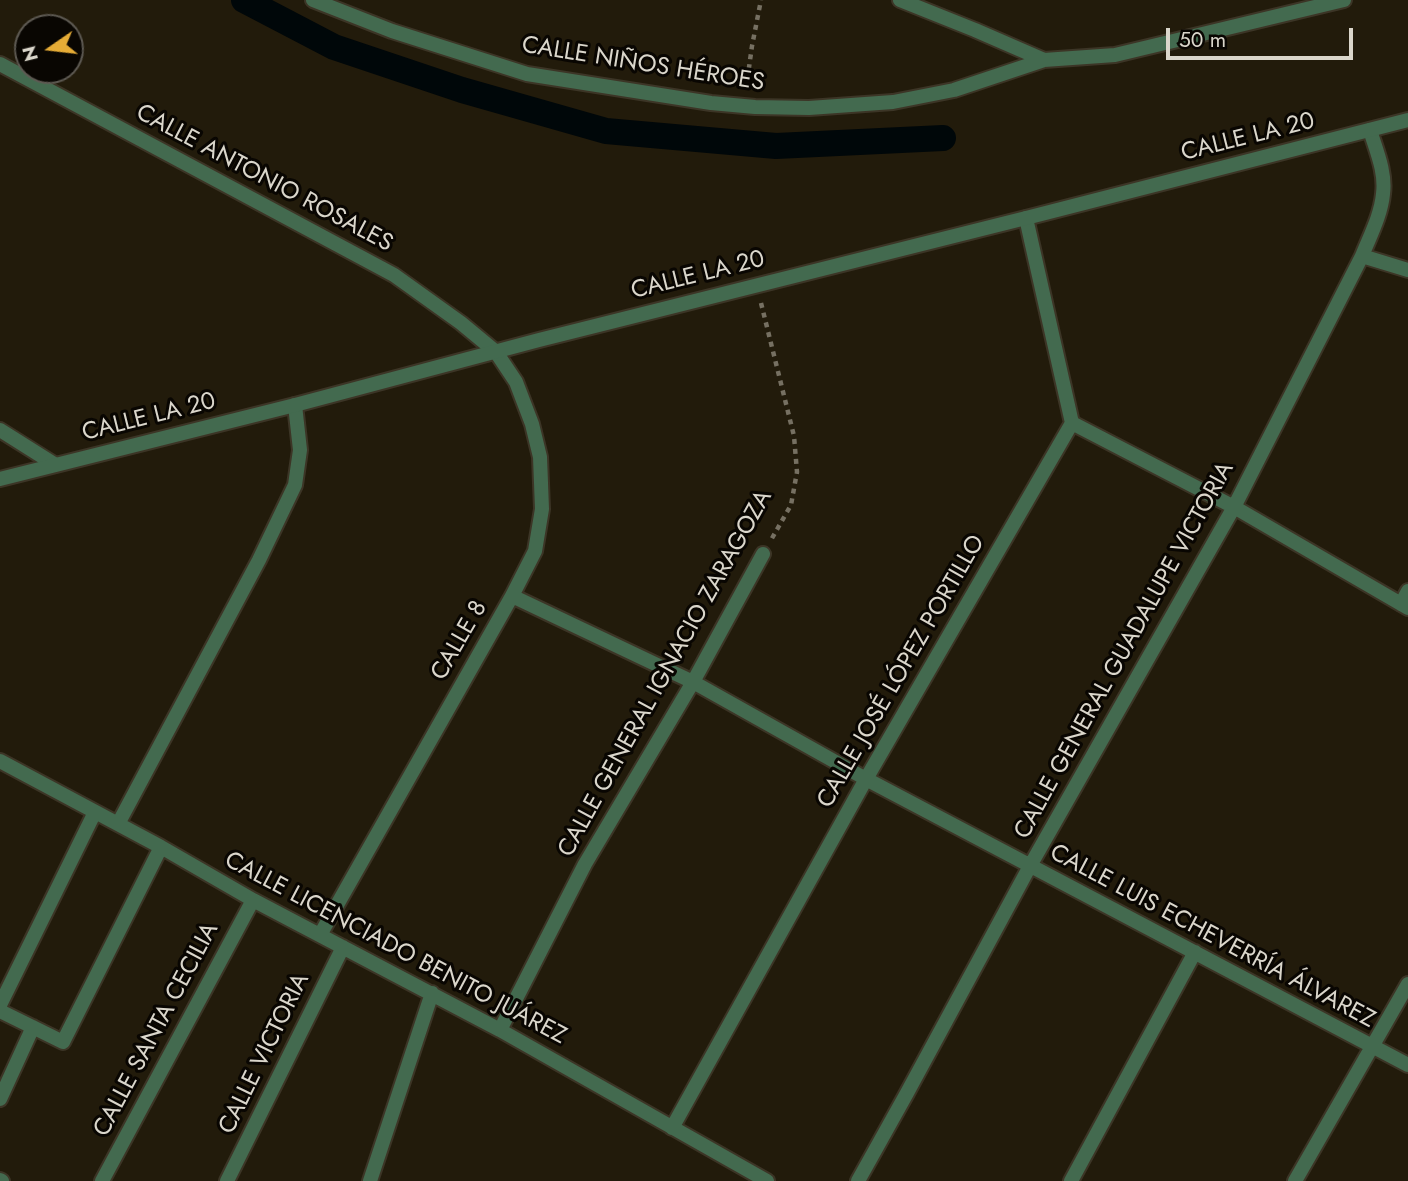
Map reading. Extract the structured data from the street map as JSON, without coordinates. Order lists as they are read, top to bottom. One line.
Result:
{"streets":{"street":["CALLE NIÑOS HÉROES","CALLE LA 20","CALLE ANTONIO ROSALES","CALLE 8","CALLE GENERAL GUADALUPE VICTORIA","CALLE JOSÉ LÓPEZ PORTILLO","CALLE GENERAL IGNACIO ZARAGOZA","CALLE LUIS ECHEVERRÍA ÁLVAREZ","CALLE LICENCIADO BENITO JUÁREZ","CALLE SANTA CECILIA","CALLE VICTORIA"]},"crossings":[["CALLE LA 20","CALLE ANTONIO ROSALES"],["CALLE LA 20","CALLE 8"],["CALLE LA 20","CALLE GENERAL GUADALUPE VICTORIA"],["CALLE LA 20","CALLE GENERAL IGNACIO ZARAGOZA"],["CALLE ANTONIO ROSALES","CALLE 8"],["CALLE 8","CALLE LUIS ECHEVERRÍA ÁLVAREZ"],["CALLE 8","CALLE LICENCIADO BENITO JUÁREZ"],["CALLE GENERAL GUADALUPE VICTORIA","CALLE LUIS ECHEVERRÍA ÁLVAREZ"],["CALLE JOSÉ LÓPEZ PORTILLO","CALLE LUIS ECHEVERRÍA ÁLVAREZ"],["CALLE JOSÉ LÓPEZ PORTILLO","CALLE LICENCIADO BENITO JUÁREZ"],["CALLE GENERAL IGNACIO ZARAGOZA","CALLE LUIS ECHEVERRÍA ÁLVAREZ"],["CALLE GENERAL IGNACIO ZARAGOZA","CALLE LICENCIADO BENITO JUÁREZ"],["CALLE LICENCIADO BENITO JUÁREZ","CALLE SANTA CECILIA"],["CALLE LICENCIADO BENITO JUÁREZ","CALLE VICTORIA"]],"scale_bar":"50 m","north":"left"}
